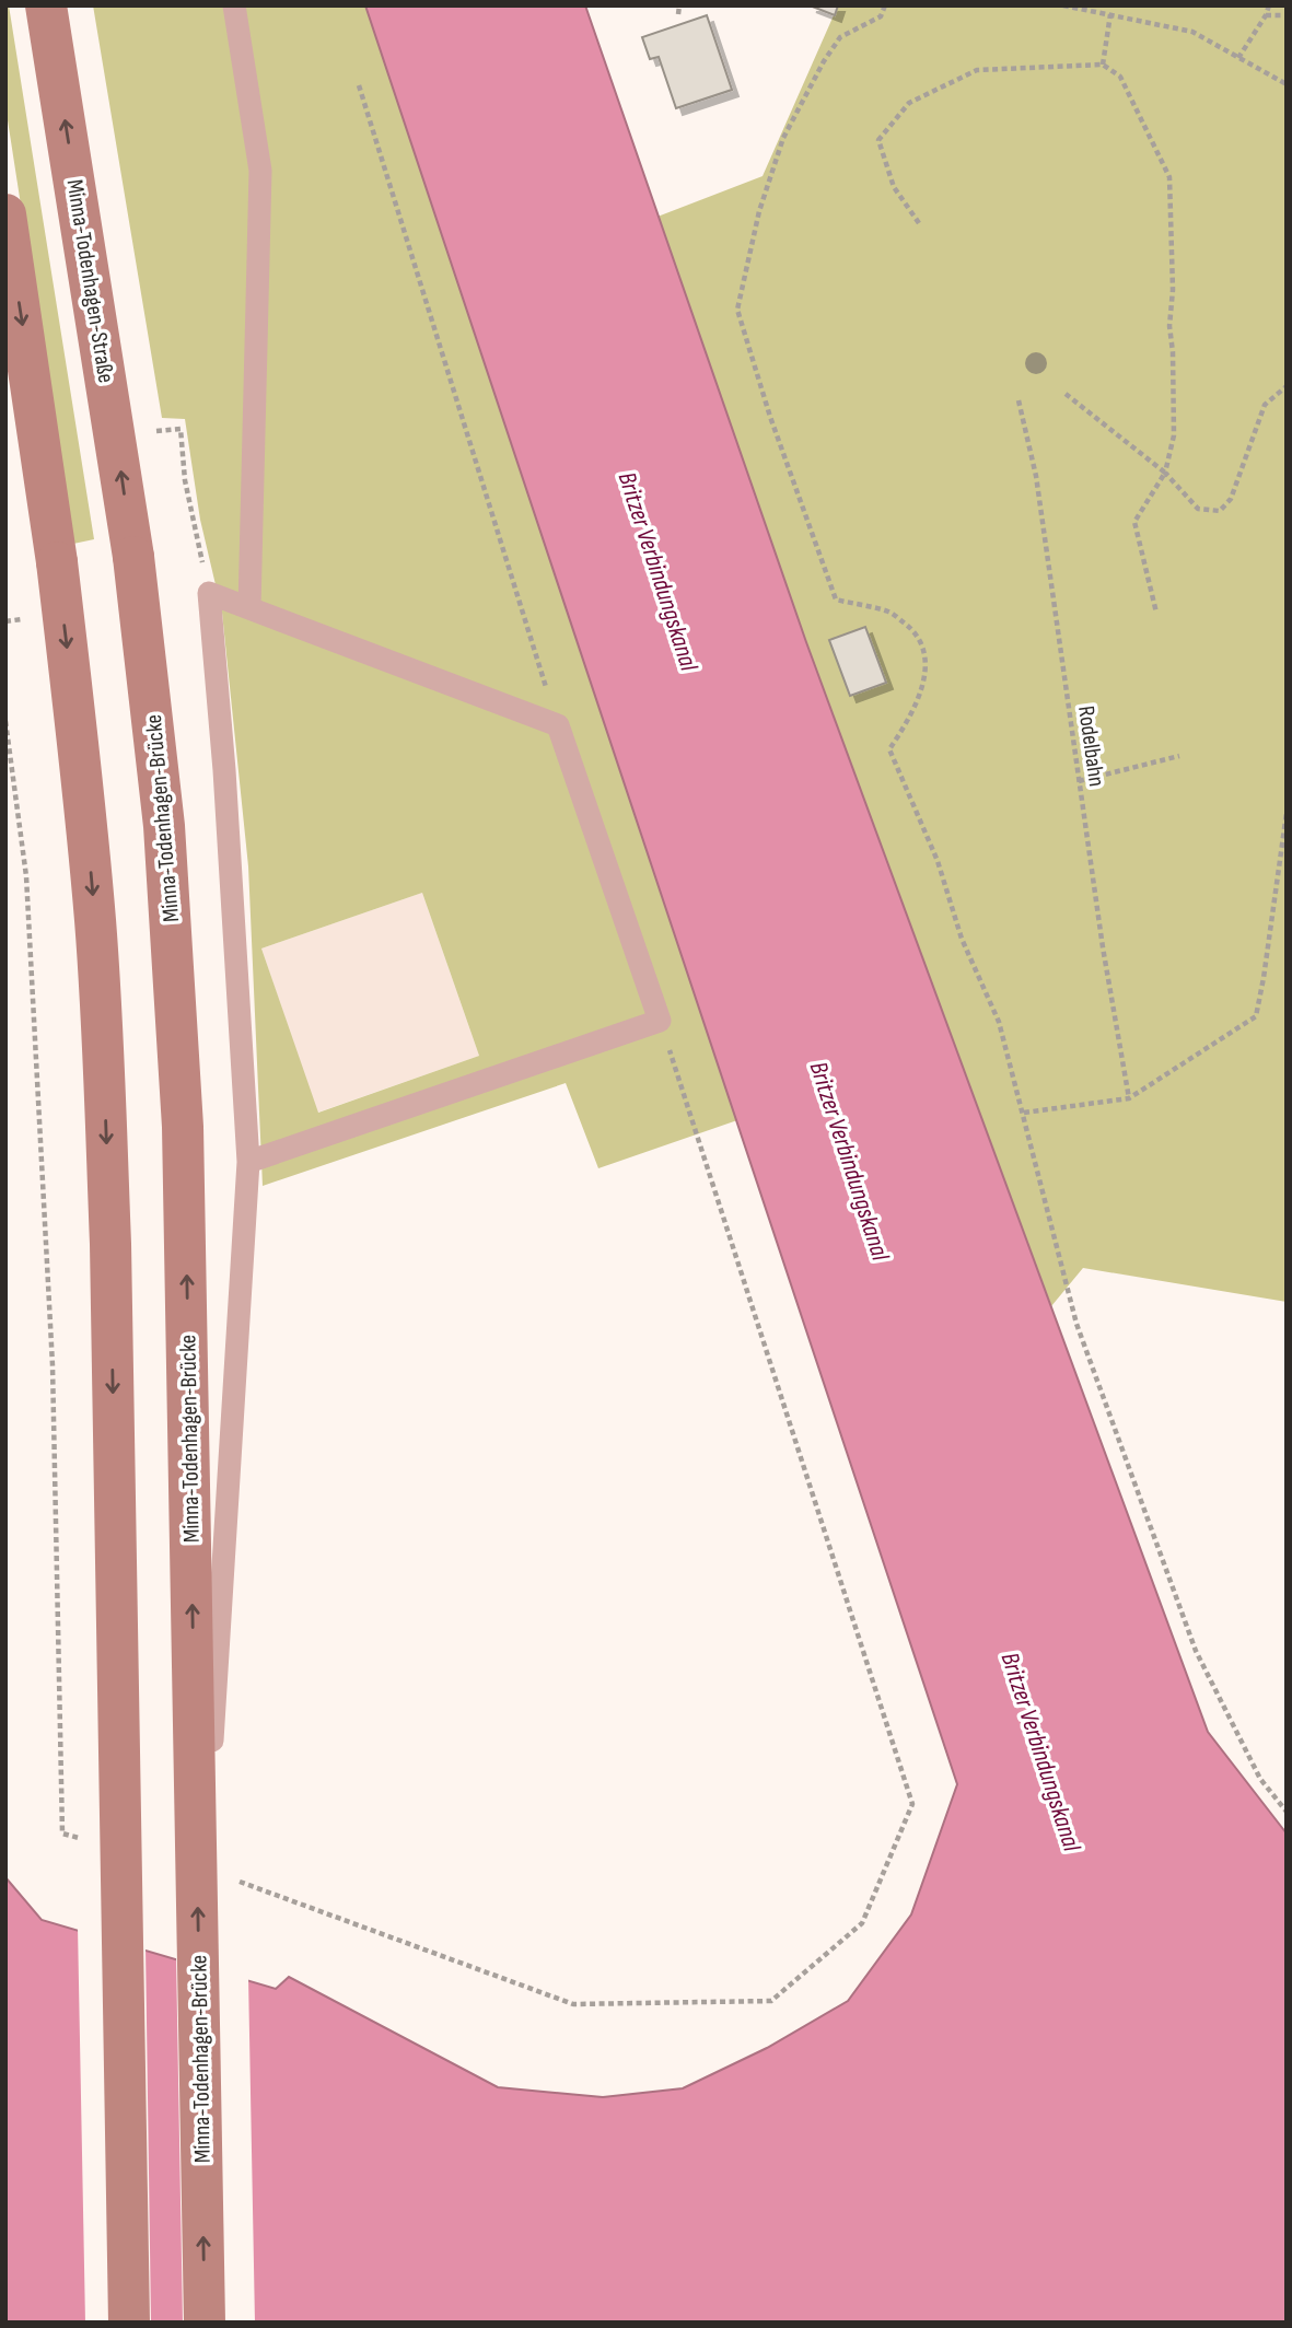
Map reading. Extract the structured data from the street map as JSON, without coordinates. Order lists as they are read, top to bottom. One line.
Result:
{"streets":{"main road":["Minna-Todenhagen-Straße","Minna-Todenhagen-Brücke"],"path":["Rodelbahn"]},"crossings":[["Minna-Todenhagen-Straße","Minna-Todenhagen-Brücke"]],"water":["Britzer Verbindungskanal"]}
